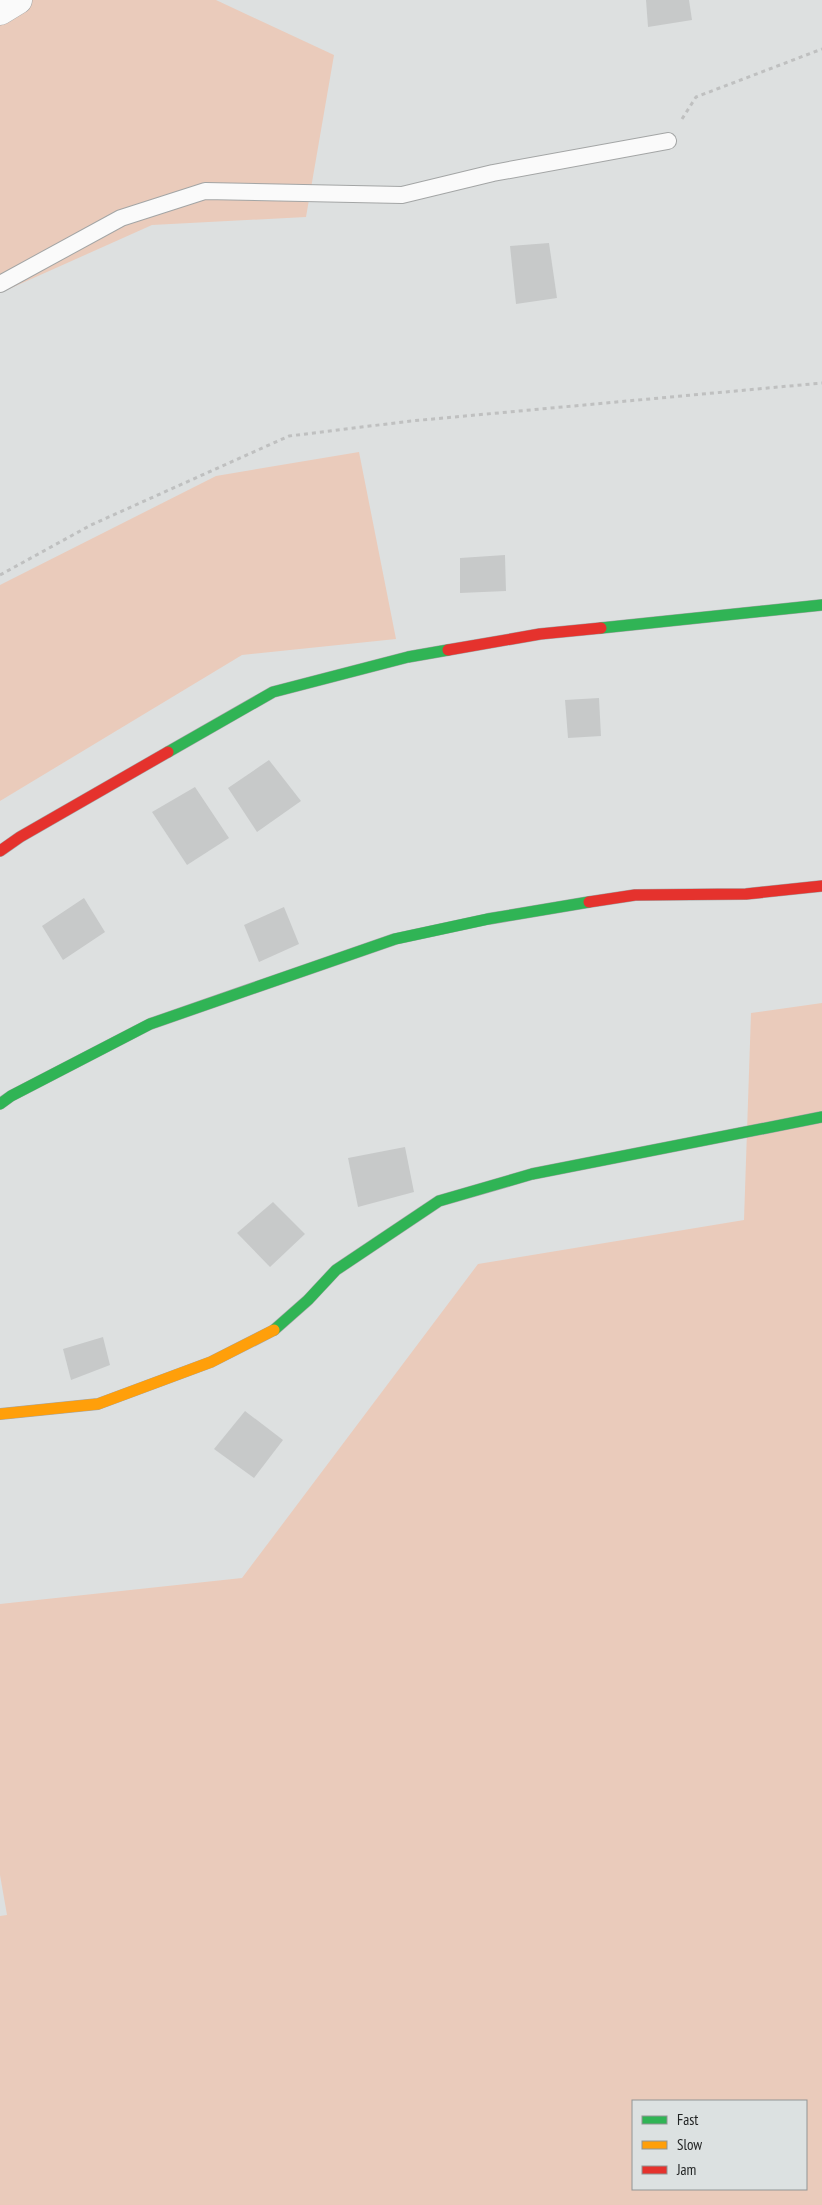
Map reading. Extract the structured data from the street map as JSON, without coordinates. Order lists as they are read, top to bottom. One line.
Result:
{"legend":["Fast","Slow","Jam"]}
